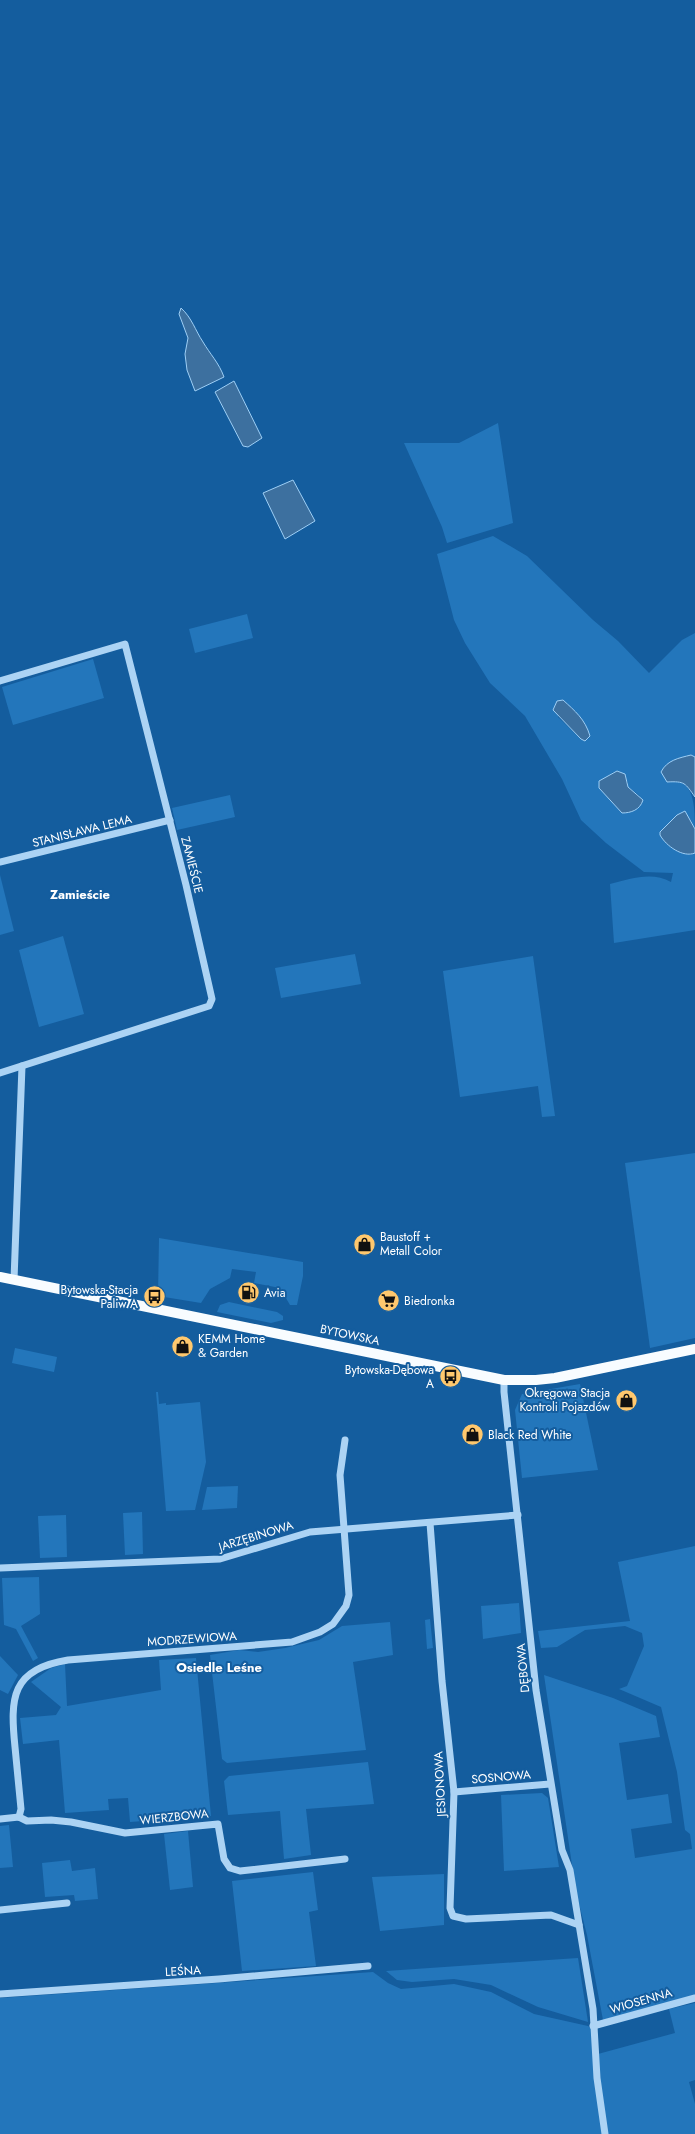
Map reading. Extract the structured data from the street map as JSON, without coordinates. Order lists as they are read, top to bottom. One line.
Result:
{"streets":{"main road":["BYTOWSKA"],"street":["STANISŁAWA LEMA","ZAMIEŚCIE","JARZĘBINOWA","MODRZEWIOWA","DĘBOWA","SOSNOWA","JESIONOWA","WIERZBOWA","LEŚNA","WIOSENNA"]},"crossings":[["STANISŁAWA LEMA","ZAMIEŚCIE"],["BYTOWSKA","DĘBOWA"],["JARZĘBINOWA","MODRZEWIOWA"],["JARZĘBINOWA","DĘBOWA"],["JARZĘBINOWA","JESIONOWA"],["MODRZEWIOWA","WIERZBOWA"],["DĘBOWA","SOSNOWA"],["DĘBOWA","JESIONOWA"],["DĘBOWA","WIOSENNA"],["SOSNOWA","JESIONOWA"]],"districts":["Zamieście","Osiedle Leśne"],"places":{"shop":["Baustoff + Metall Color","KEMM Home & Garden","Okręgowa Stacja Kontroli Pojazdów","Black Red White"],"fuel station":["Avia"],"bus stop":["Bytowska-Stacja Paliw A","Bytowska-Dębowa A"],"supermarket":["Biedronka"]}}
